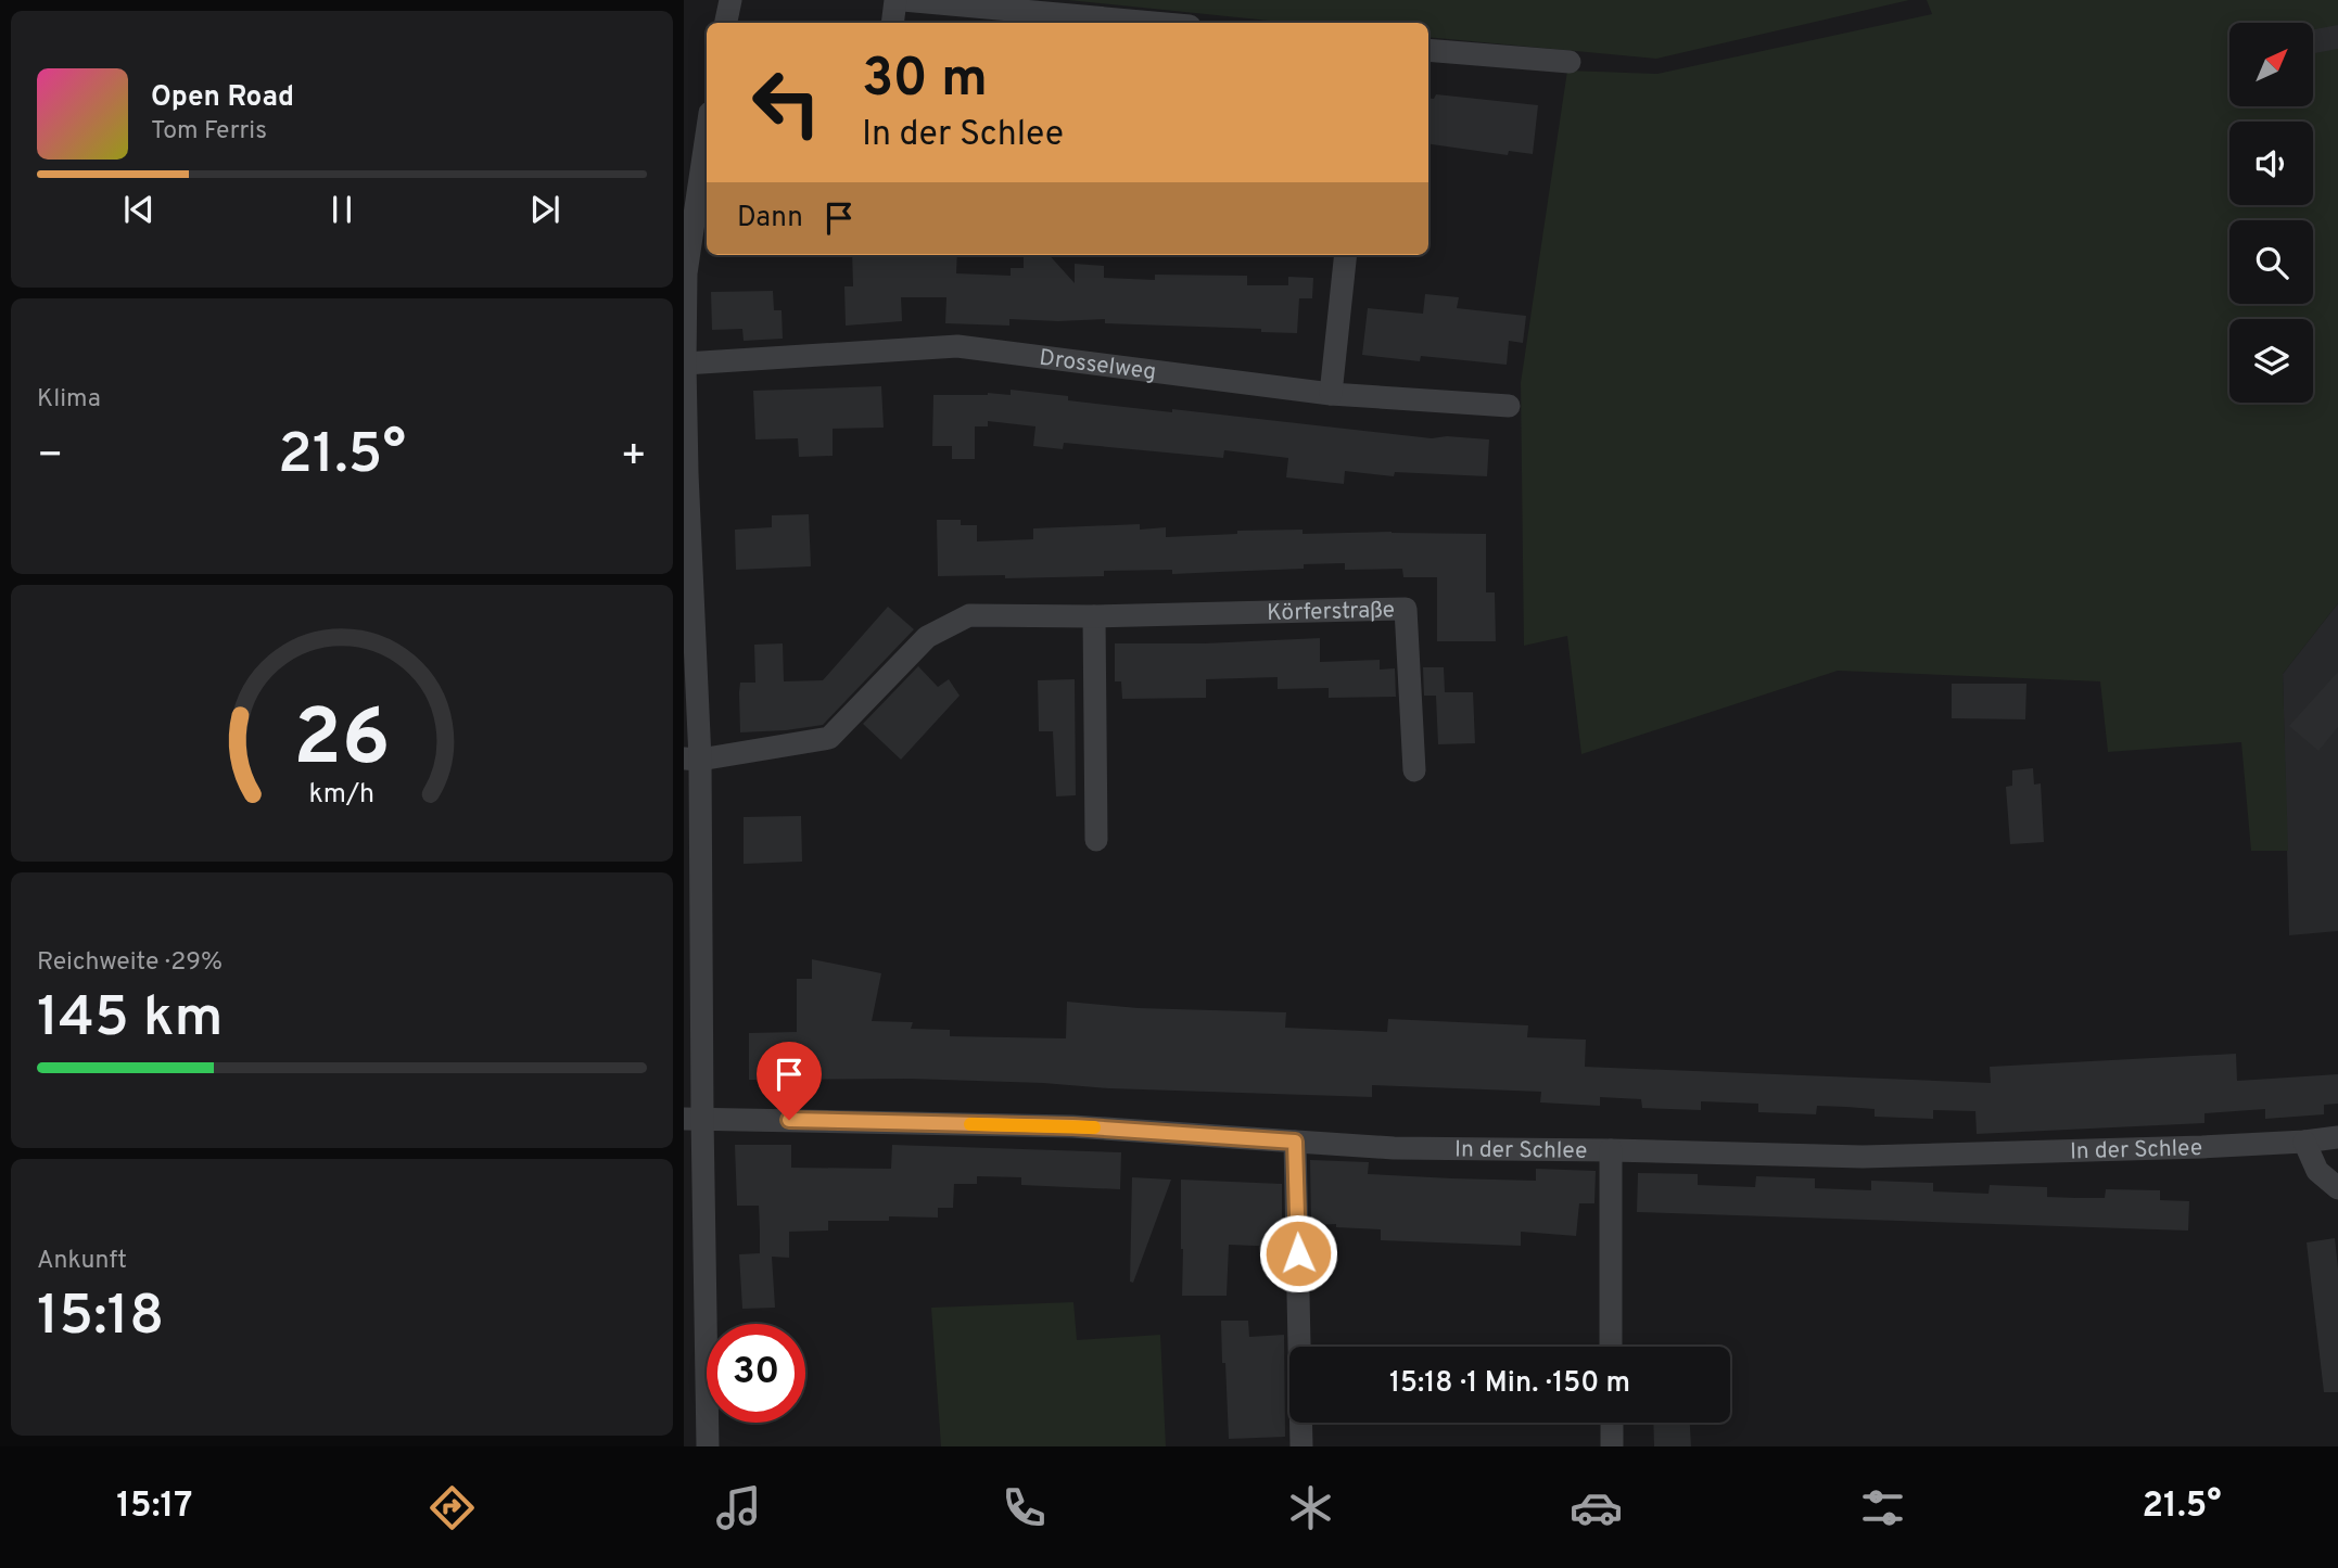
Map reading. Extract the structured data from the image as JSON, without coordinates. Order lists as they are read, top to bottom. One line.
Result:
{"streets":{"street":["Drosselweg","Körferstraße","In der Schlee"]},"north":"top right","page":{"turn":["30 m","In der Schlee"],"song":["Open Road","Tom Ferris"],"then":"Dann","tile":["Klima",["Reichweite · 29%","145 km"],["Ankunft","15:18"]],"heat":["−","21.5°","+"],"limit":"30","trip":"15:18 · 1 Min. · 150 m","tabs":["15:17","21.5°"],"gauge":["26","km/h"]}}
